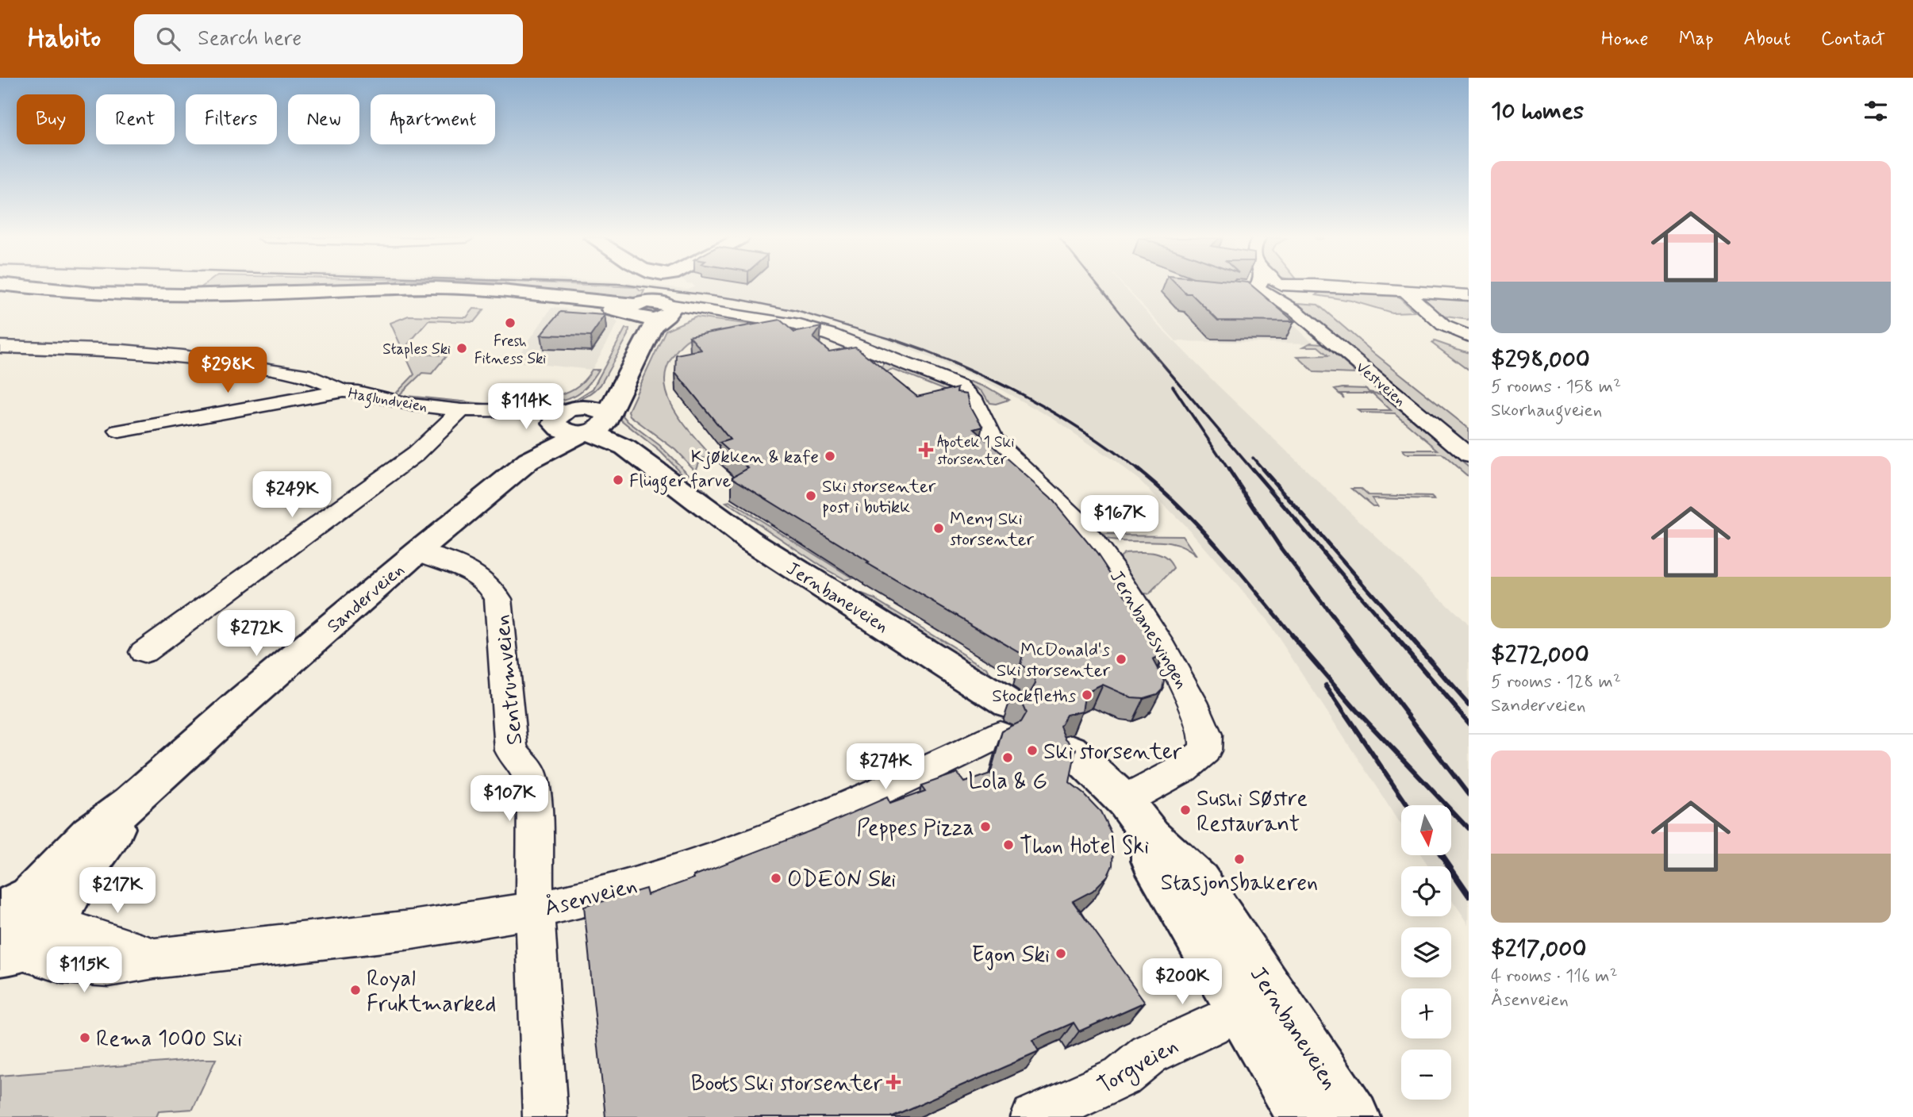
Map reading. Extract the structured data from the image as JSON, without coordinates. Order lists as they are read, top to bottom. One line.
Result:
{"streets":{"main road":["Jernbaneveien","Sanderveien"],"street":["Vestveien","Haglundveien","Jernbanesvingen","Sentrumveien","Åsenveien","Torgveien"]},"crossings":[["Haglundveien","Jernbaneveien"],["Haglundveien","Sanderveien"],["Jernbaneveien","Sanderveien"],["Jernbaneveien","Jernbanesvingen"],["Jernbaneveien","Åsenveien"],["Jernbaneveien","Torgveien"],["Sanderveien","Sentrumveien"],["Sanderveien","Åsenveien"],["Sentrumveien","Åsenveien"]],"places":{"other":["Fresh Fitness Ski","Staples Ski","Kjøkken & kafe","Flügger farve","Ski storsenter post i butikk","Meny Ski storsenter","McDonald's Ski storsenter","Stockfleths","Ski storsenter","Lola & G","Sushi Søstre Restaurant","Peppes Pizza","Thon Hotel Ski","Stasjonsbakeren","ODEON Ski","Egon Ski","Royal Fruktmarked","Rema 1000 Ski"],"health":["Apotek 1 Ski storsenter","Boots Ski storsenter"]},"north":"bottom","page":{"header":"Habito","search":"Search here","nav":["Home","Map","About","Contact"],"heading":"10 homes","chip":["Buy","Rent","Filters","New","Apartment"],"list":[{"name":"$298,000","note":"5 rooms · 158 m² · Skorhaugveien"},{"name":"$272,000","note":"5 rooms · 128 m² · Sanderveien"},{"name":"$217,000","note":"4 rooms · 116 m² · Åsenveien"}],"price":["$298K","$114K","$249K","$167K","$272K","$274K","$107K","$217K","$115K","$200K"],"map_buttons":["+","−"]}}
